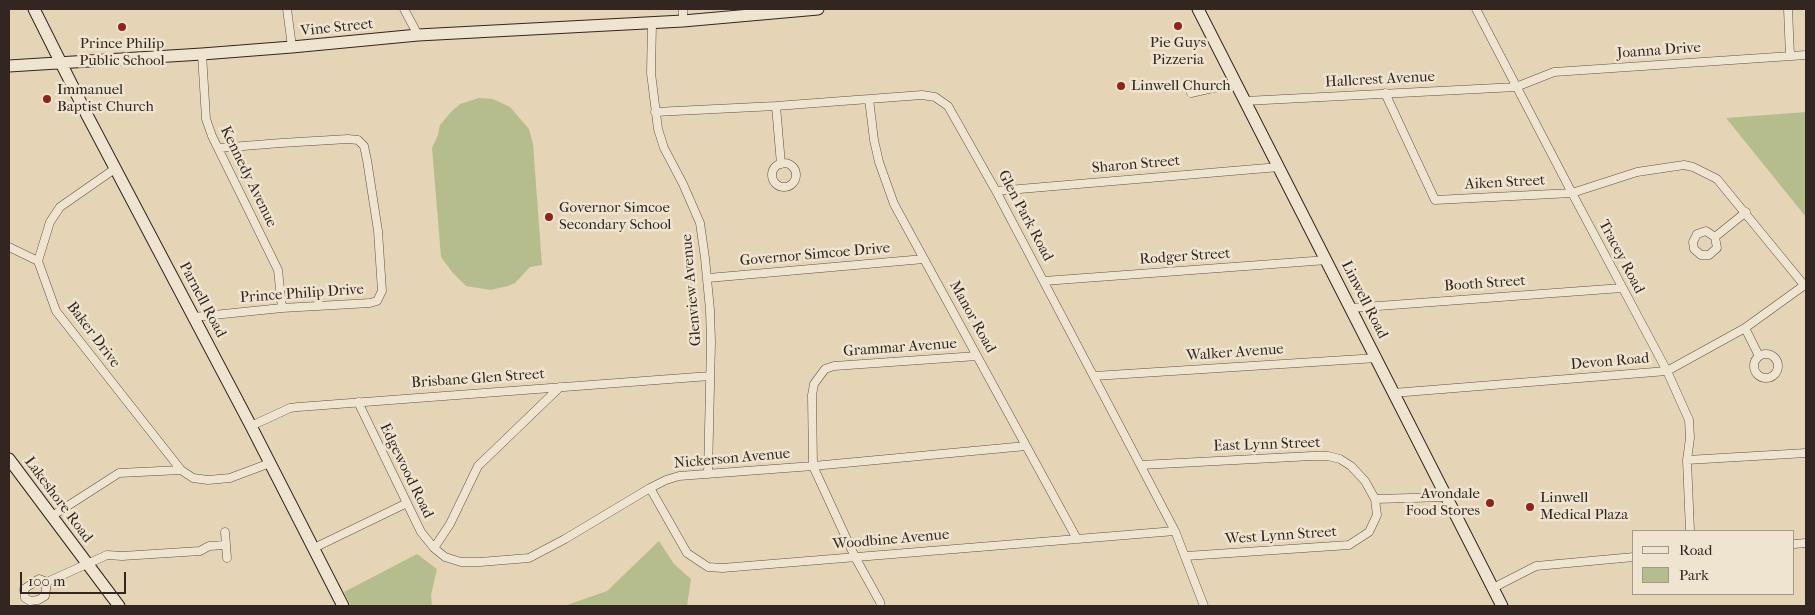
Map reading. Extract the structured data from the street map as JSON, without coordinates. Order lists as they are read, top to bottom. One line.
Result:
{"streets":{"street":["Vine Street","Joanna Drive","Hallcrest Avenue","Sharon Street","Kennedy Avenue","Aiken Street","Glen Park Road","Governor Simcoe Drive","Rodger Street","Tracey Road","Booth Street","Glenview Avenue","Prince Philip Drive","Parnell Road","Linwell Road","Manor Road","Baker Drive","Grammar Avenue","Walker Avenue","Devon Road","Brisbane Glen Street","East Lynn Street","Nickerson Avenue","Edgewood Road","Lakeshore Road","West Lynn Street","Woodbine Avenue"]},"crossings":[["Vine Street","Kennedy Avenue"],["Vine Street","Glenview Avenue"],["Vine Street","Parnell Road"],["Joanna Drive","Hallcrest Avenue"],["Joanna Drive","Tracey Road"],["Hallcrest Avenue","Aiken Street"],["Hallcrest Avenue","Tracey Road"],["Hallcrest Avenue","Linwell Road"],["Sharon Street","Glen Park Road"],["Sharon Street","Linwell Road"],["Kennedy Avenue","Prince Philip Drive"],["Aiken Street","Tracey Road"],["Aiken Street","Devon Road"],["Glen Park Road","Rodger Street"],["Glen Park Road","Glenview Avenue"],["Glen Park Road","Manor Road"],["Glen Park Road","Walker Avenue"],["Glen Park Road","East Lynn Street"],["Glen Park Road","West Lynn Street"],["Glen Park Road","Woodbine Avenue"],["Governor Simcoe Drive","Glenview Avenue"],["Governor Simcoe Drive","Manor Road"],["Rodger Street","Linwell Road"],["Tracey Road","Booth Street"],["Tracey Road","Devon Road"],["Booth Street","Linwell Road"],["Glenview Avenue","Brisbane Glen Street"],["Glenview Avenue","Nickerson Avenue"],["Prince Philip Drive","Parnell Road"],["Parnell Road","Brisbane Glen Street"],["Linwell Road","Walker Avenue"],["Linwell Road","Devon Road"],["Manor Road","Grammar Avenue"],["Manor Road","Nickerson Avenue"],["Manor Road","Woodbine Avenue"],["Grammar Avenue","Nickerson Avenue"],["Brisbane Glen Street","Edgewood Road"],["East Lynn Street","West Lynn Street"],["Nickerson Avenue","Edgewood Road"],["Nickerson Avenue","Woodbine Avenue"]],"places":["Pie Guys Pizzeria","Prince Philip Public School","Linwell Church","Immanuel Baptist Church","Governor Simcoe Secondary School","Avondale Food Stores","Linwell Medical Plaza"],"legend":["Road","Park"],"scale_bar":"100 m"}
